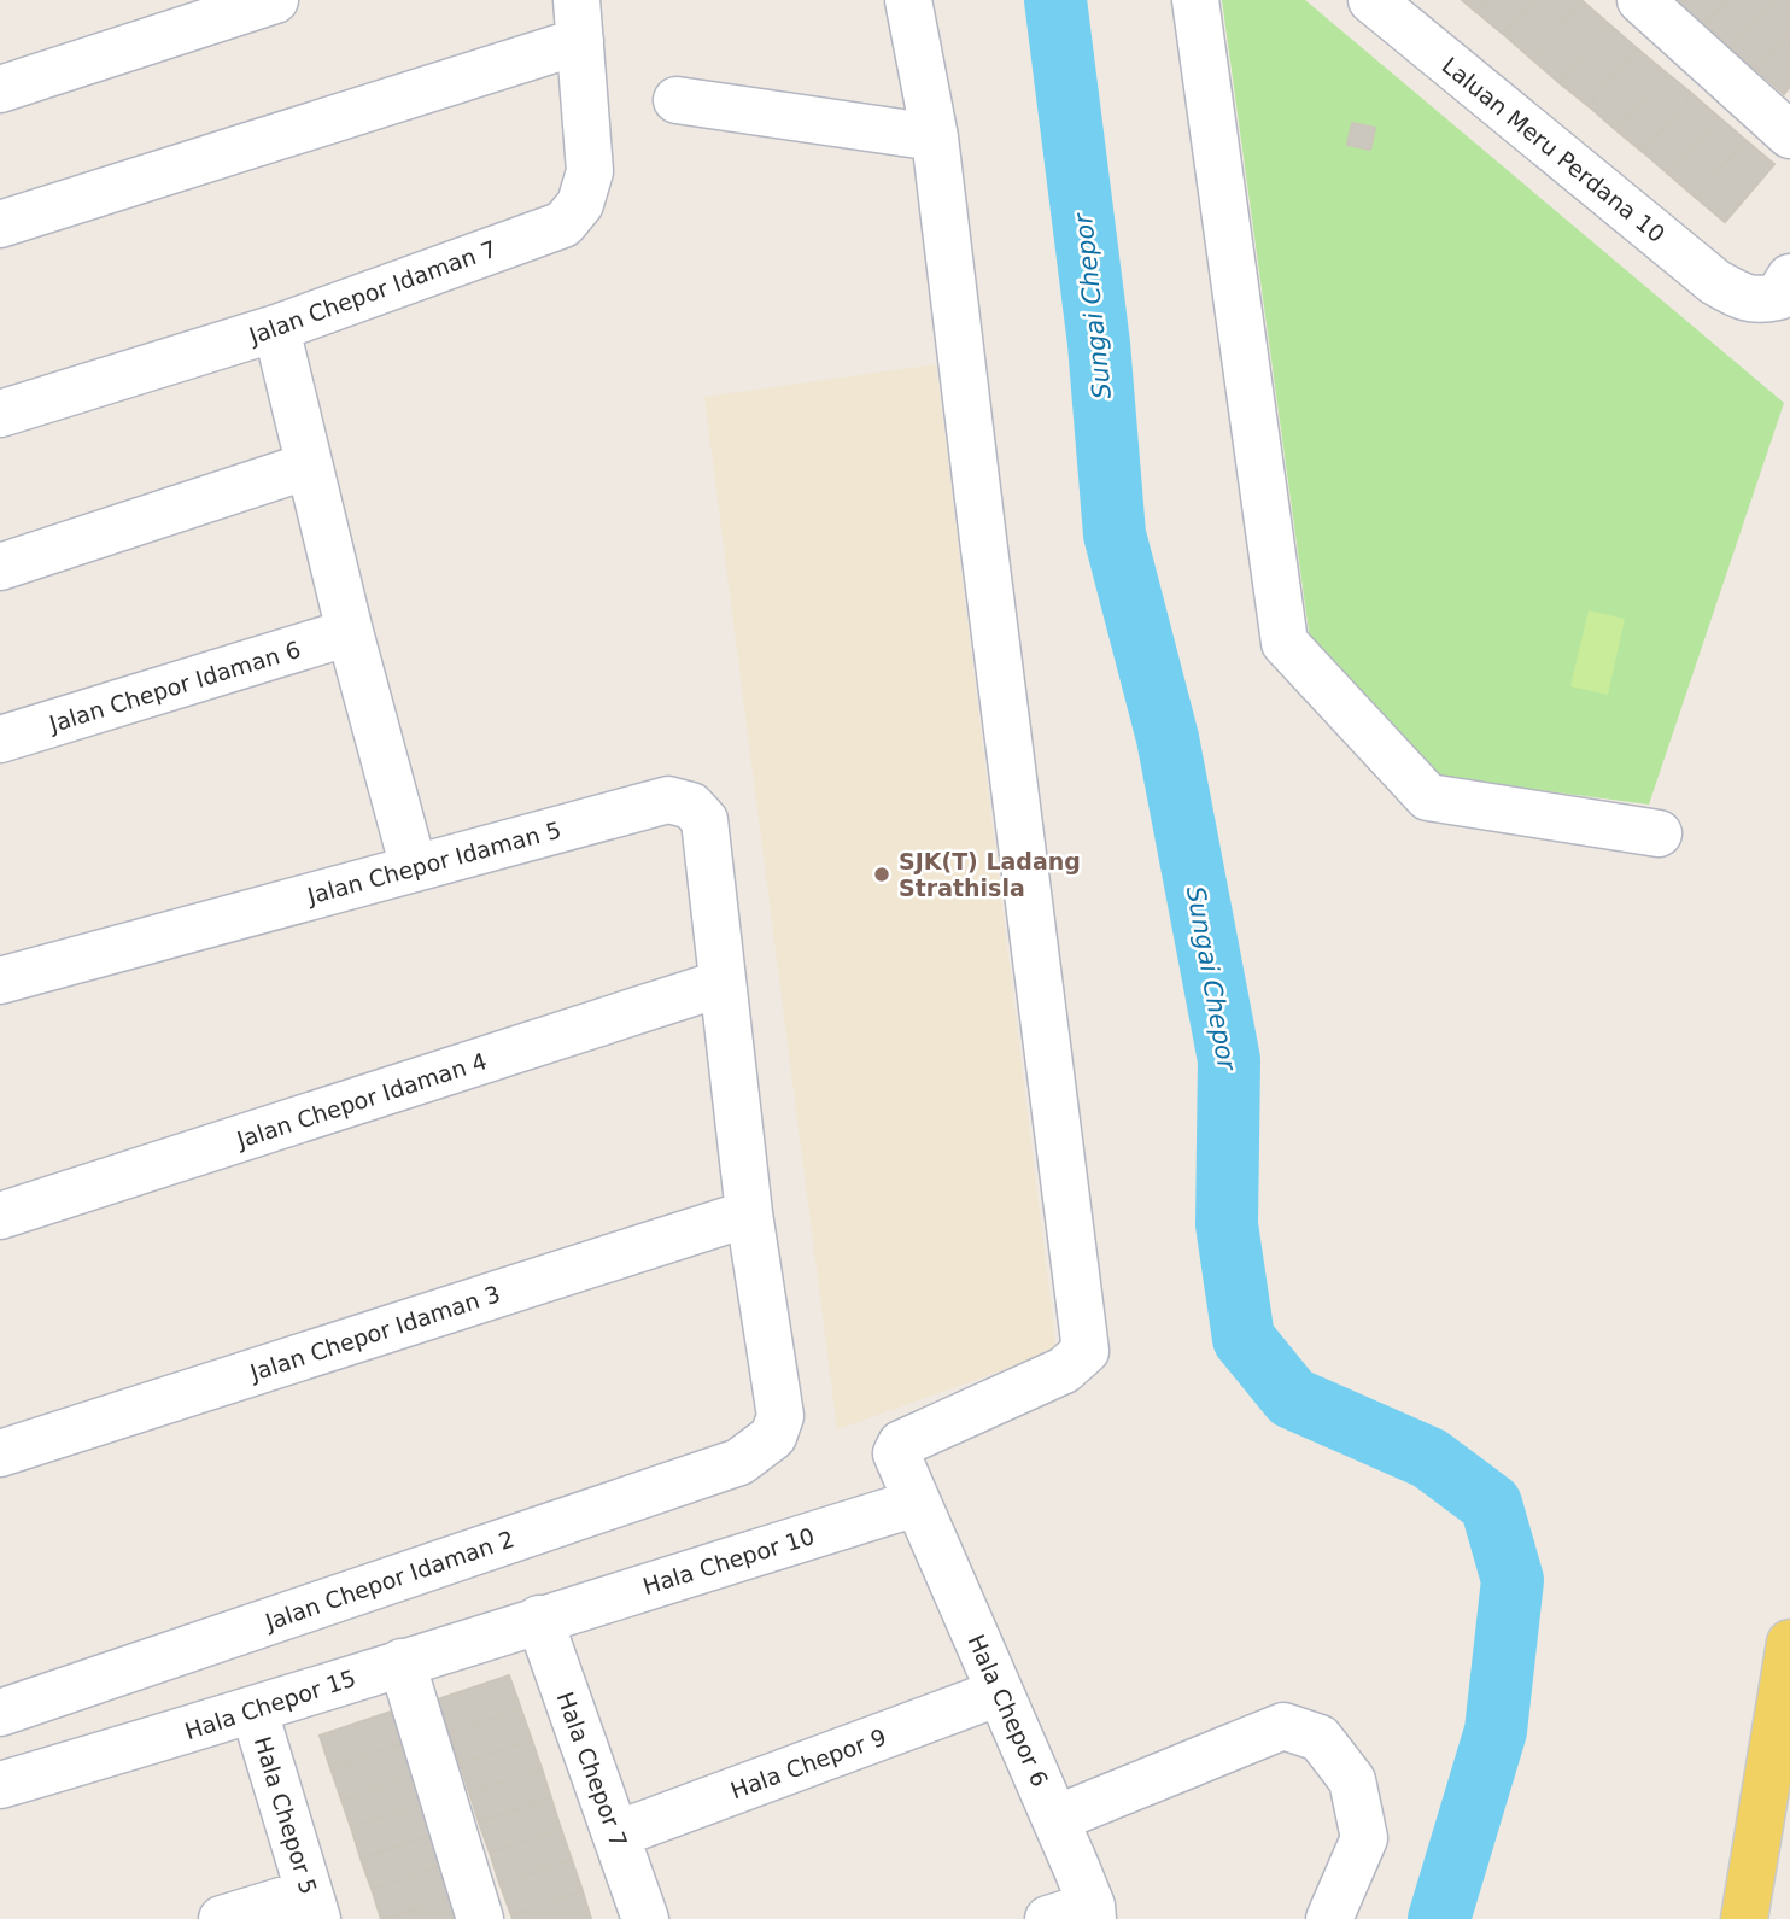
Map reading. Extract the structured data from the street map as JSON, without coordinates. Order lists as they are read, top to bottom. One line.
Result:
{"streets":{"street":["Laluan Meru Perdana 10","Jalan Chepor Idaman 7","Jalan Chepor Idaman 6","Jalan Chepor Idaman 5","Jalan Chepor Idaman 4","Jalan Chepor Idaman 3","Hala Chepor 10","Jalan Chepor Idaman 2","Hala Chepor 15","Hala Chepor 6","Hala Chepor 9","Hala Chepor 7","Hala Chepor 5"]},"crossings":[["Jalan Chepor Idaman 5","Jalan Chepor Idaman 4"],["Jalan Chepor Idaman 5","Jalan Chepor Idaman 3"],["Jalan Chepor Idaman 5","Jalan Chepor Idaman 2"],["Hala Chepor 10","Hala Chepor 15"],["Hala Chepor 10","Hala Chepor 6"],["Hala Chepor 10","Hala Chepor 7"],["Hala Chepor 15","Hala Chepor 7"],["Hala Chepor 15","Hala Chepor 5"],["Hala Chepor 6","Hala Chepor 9"],["Hala Chepor 9","Hala Chepor 7"]],"water":["Sungai Chepor"],"places":["SJK(T) Ladang Strathisla"]}
